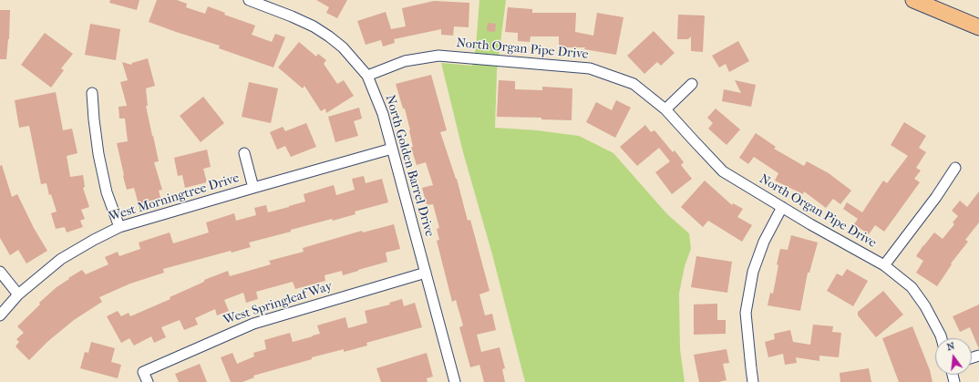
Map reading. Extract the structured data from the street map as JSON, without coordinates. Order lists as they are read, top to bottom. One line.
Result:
{"streets":{"street":["North Organ Pipe Drive","North Golden Barrel Drive","West Morningtree Drive","West Springleaf Way"]},"crossings":[["North Organ Pipe Drive","North Golden Barrel Drive"],["North Golden Barrel Drive","West Morningtree Drive"],["North Golden Barrel Drive","West Springleaf Way"]],"north":"top"}
